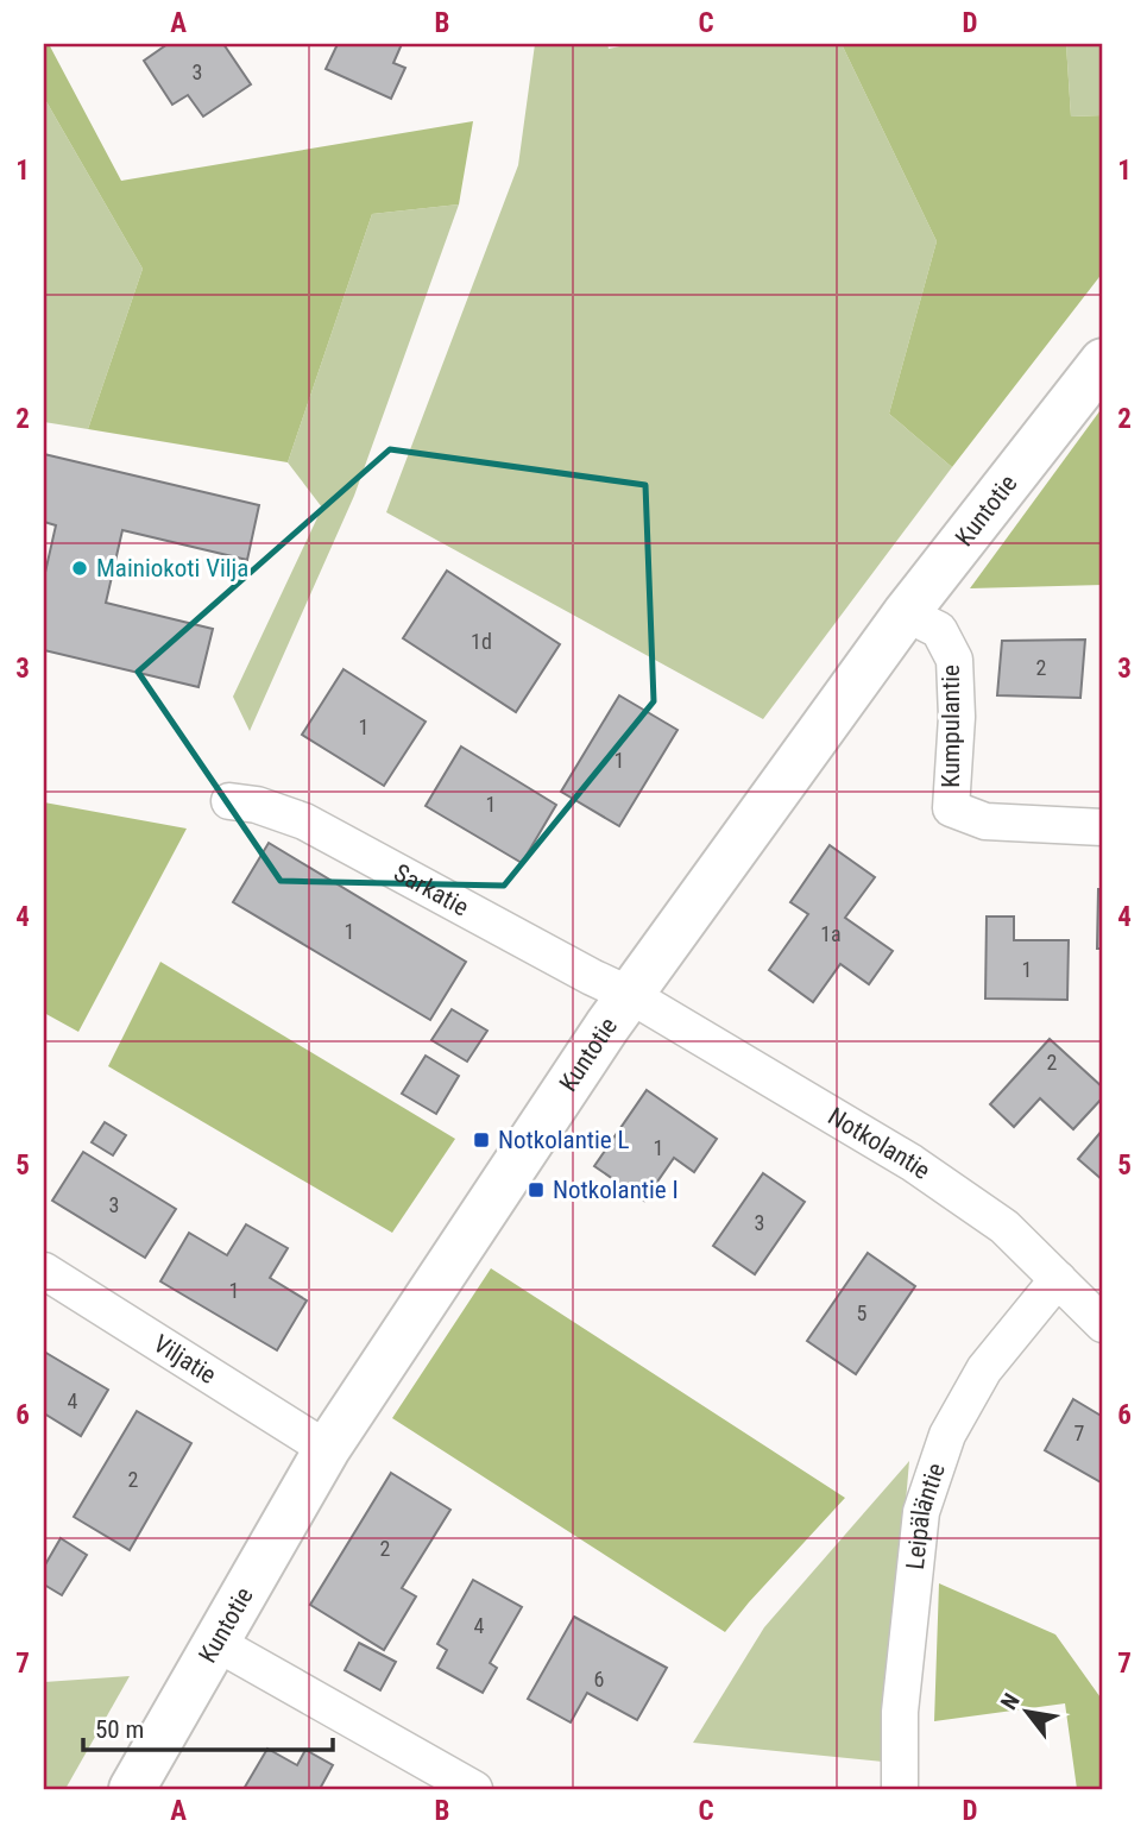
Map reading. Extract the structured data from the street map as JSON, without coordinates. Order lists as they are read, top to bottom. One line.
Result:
{"streets":{"street":["Kuntotie","Kumpulantie","Sarkatie","Notkolantie","Viljatie","Leipäläntie"]},"crossings":[["Kuntotie","Kumpulantie"],["Kuntotie","Sarkatie"],["Kuntotie","Notkolantie"],["Kuntotie","Viljatie"],["Sarkatie","Notkolantie"],["Notkolantie","Leipäläntie"]],"places":{"other":["Mainiokoti Vilja"],"transit":["Notkolantie L","Notkolantie I"]},"house_numbers":["3","1d","2","1","1","1","1","1a","1","2","1","3","3","1","5","4","7","2","2","4","6"],"scale_bar":"50 m","north":"top left","grid":{"columns":["A","B","C","D"],"rows":["1","2","3","4","5","6","7"]}}
